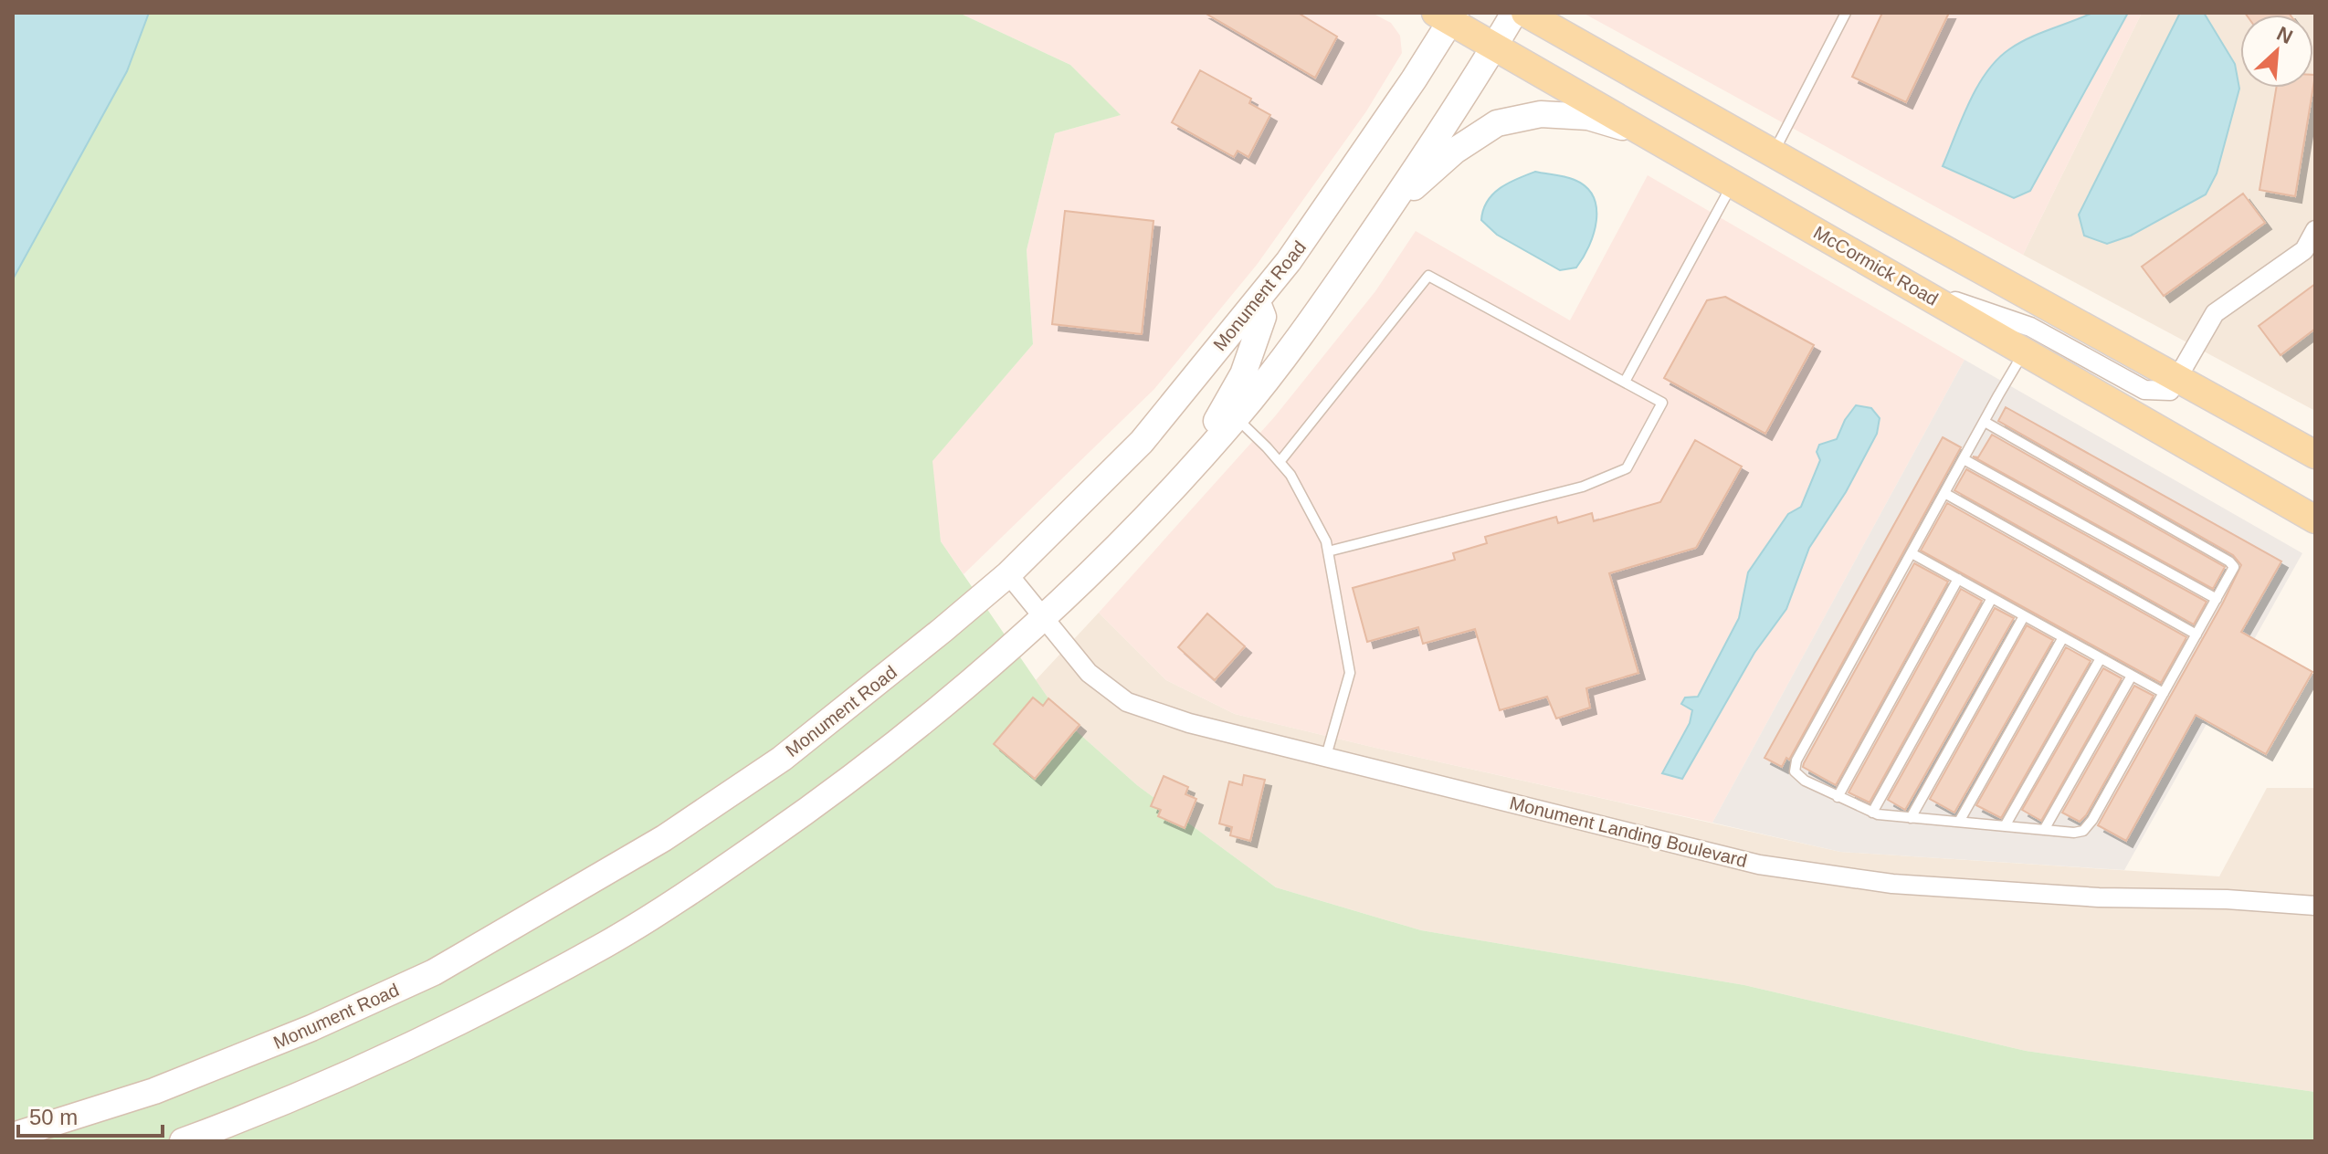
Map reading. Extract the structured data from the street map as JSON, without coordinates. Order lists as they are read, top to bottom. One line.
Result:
{"streets":{"main road":["McCormick Road","Monument Road"],"street":["Monument Landing Boulevard"]},"crossings":[["McCormick Road","Monument Road"],["Monument Road","Monument Landing Boulevard"]],"scale_bar":"50 m","north":"top right"}
